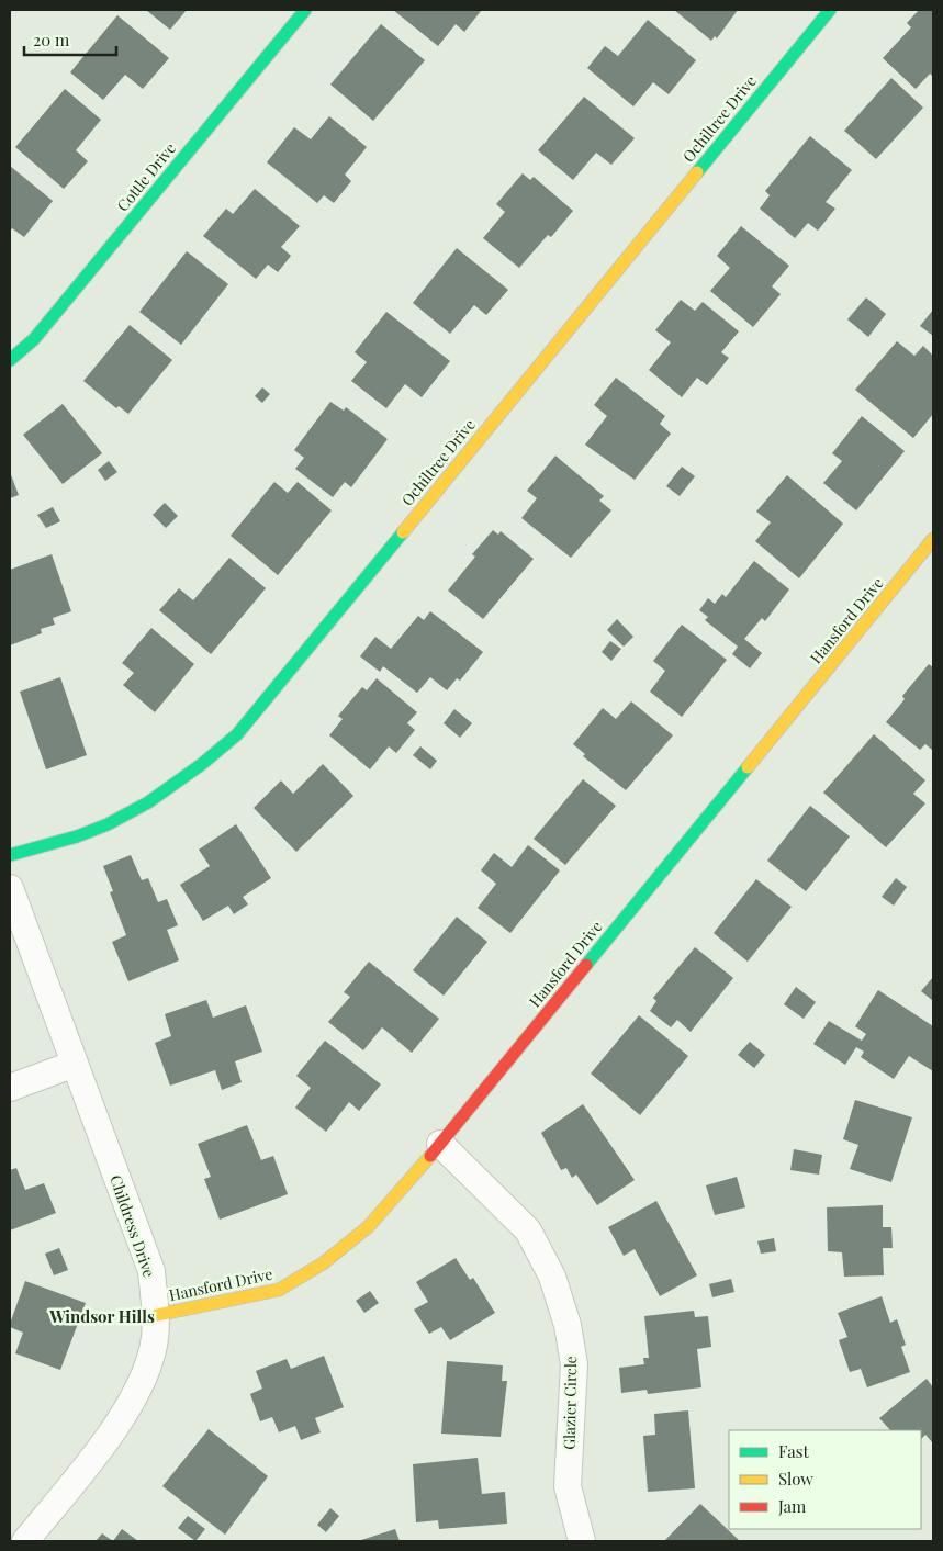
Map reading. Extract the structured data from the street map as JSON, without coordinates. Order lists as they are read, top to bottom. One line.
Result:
{"streets":{"street":["Ochiltree Drive","Cottle Drive","Hansford Drive","Childress Drive","Glazier Circle"]},"crossings":[["Hansford Drive","Childress Drive"],["Hansford Drive","Glazier Circle"]],"districts":["Windsor Hills"],"legend":["Fast","Slow","Jam"],"scale_bar":"20 m"}
